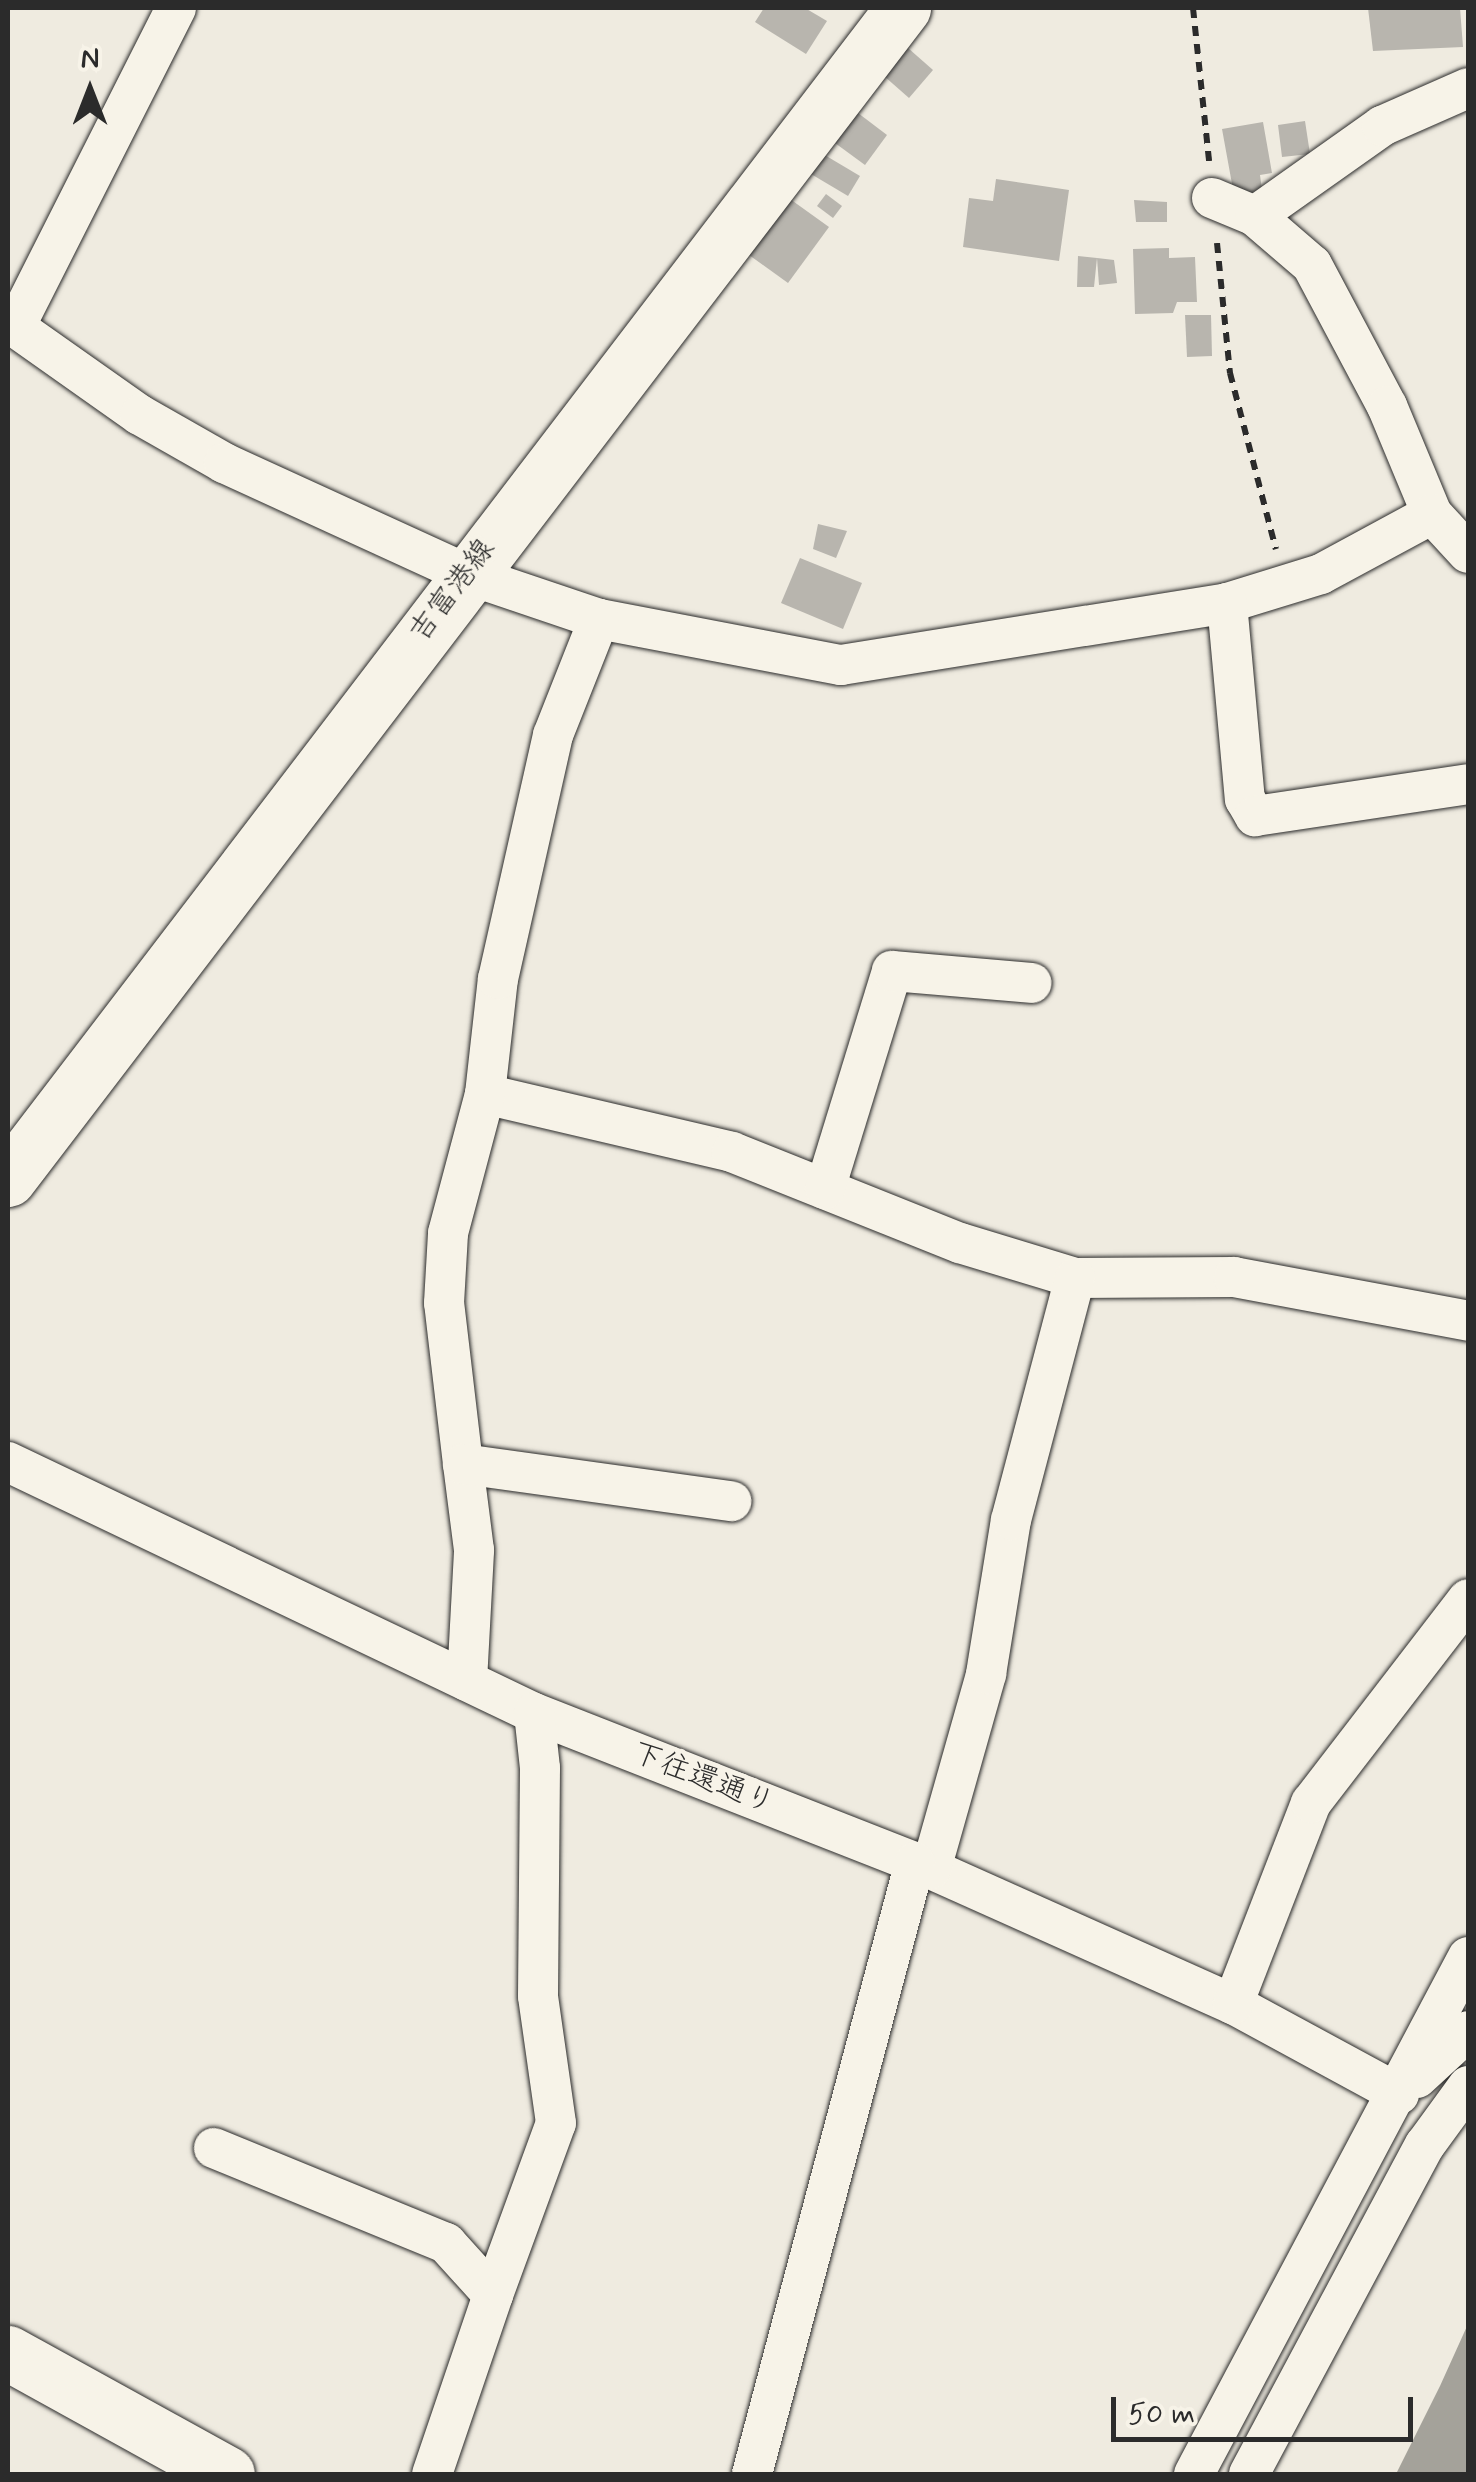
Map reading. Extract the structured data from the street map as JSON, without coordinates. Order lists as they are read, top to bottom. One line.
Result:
{"streets":{"main road":["吉富港線"],"street":["下往還通り"]},"scale_bar":"50 m","north":"top"}
